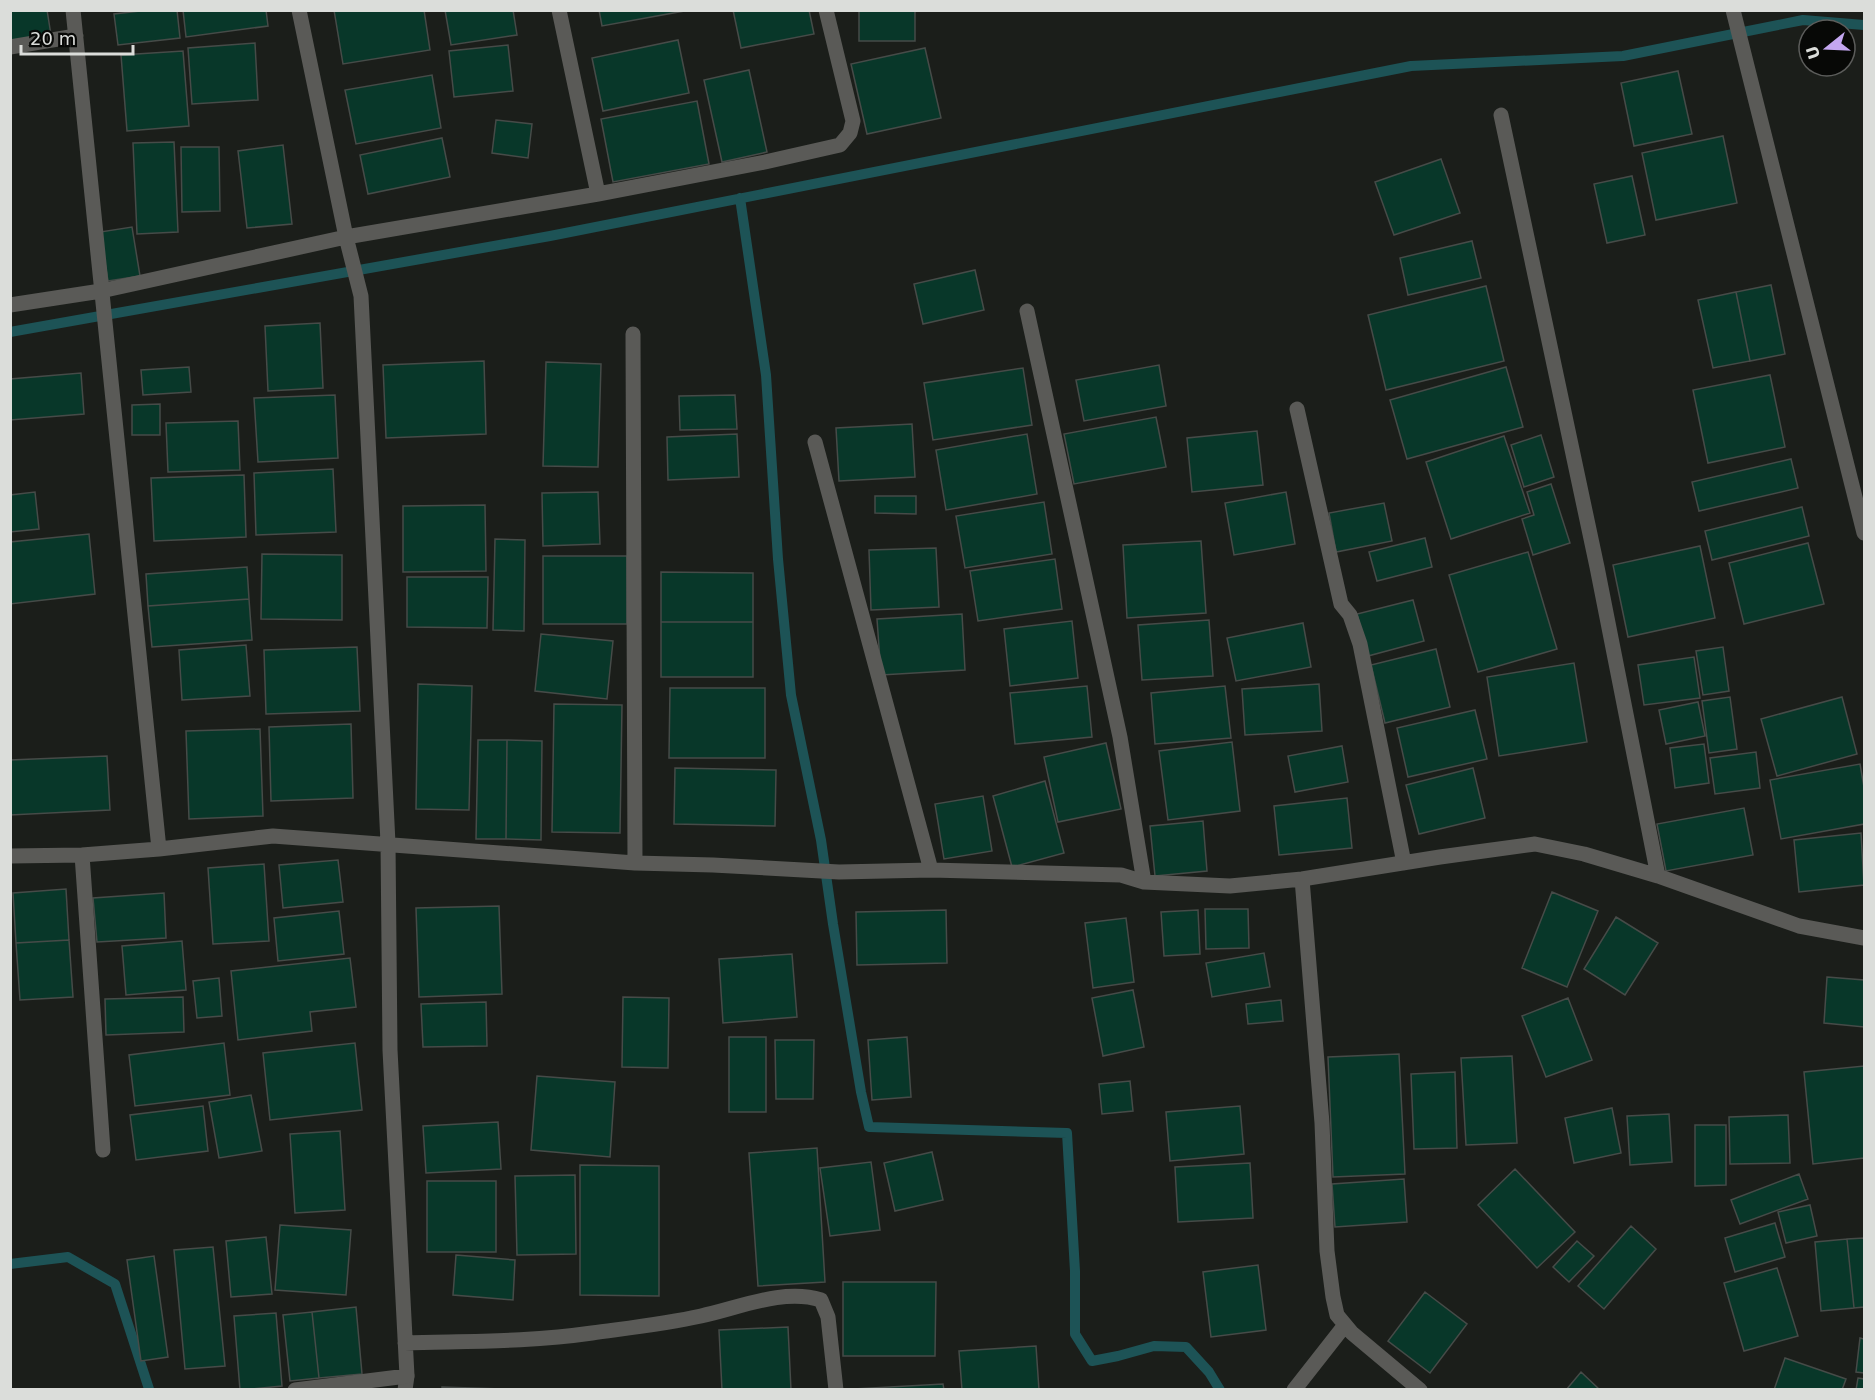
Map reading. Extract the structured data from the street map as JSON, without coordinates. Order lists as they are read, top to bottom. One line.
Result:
{"scale_bar":"20 m","north":"left"}
